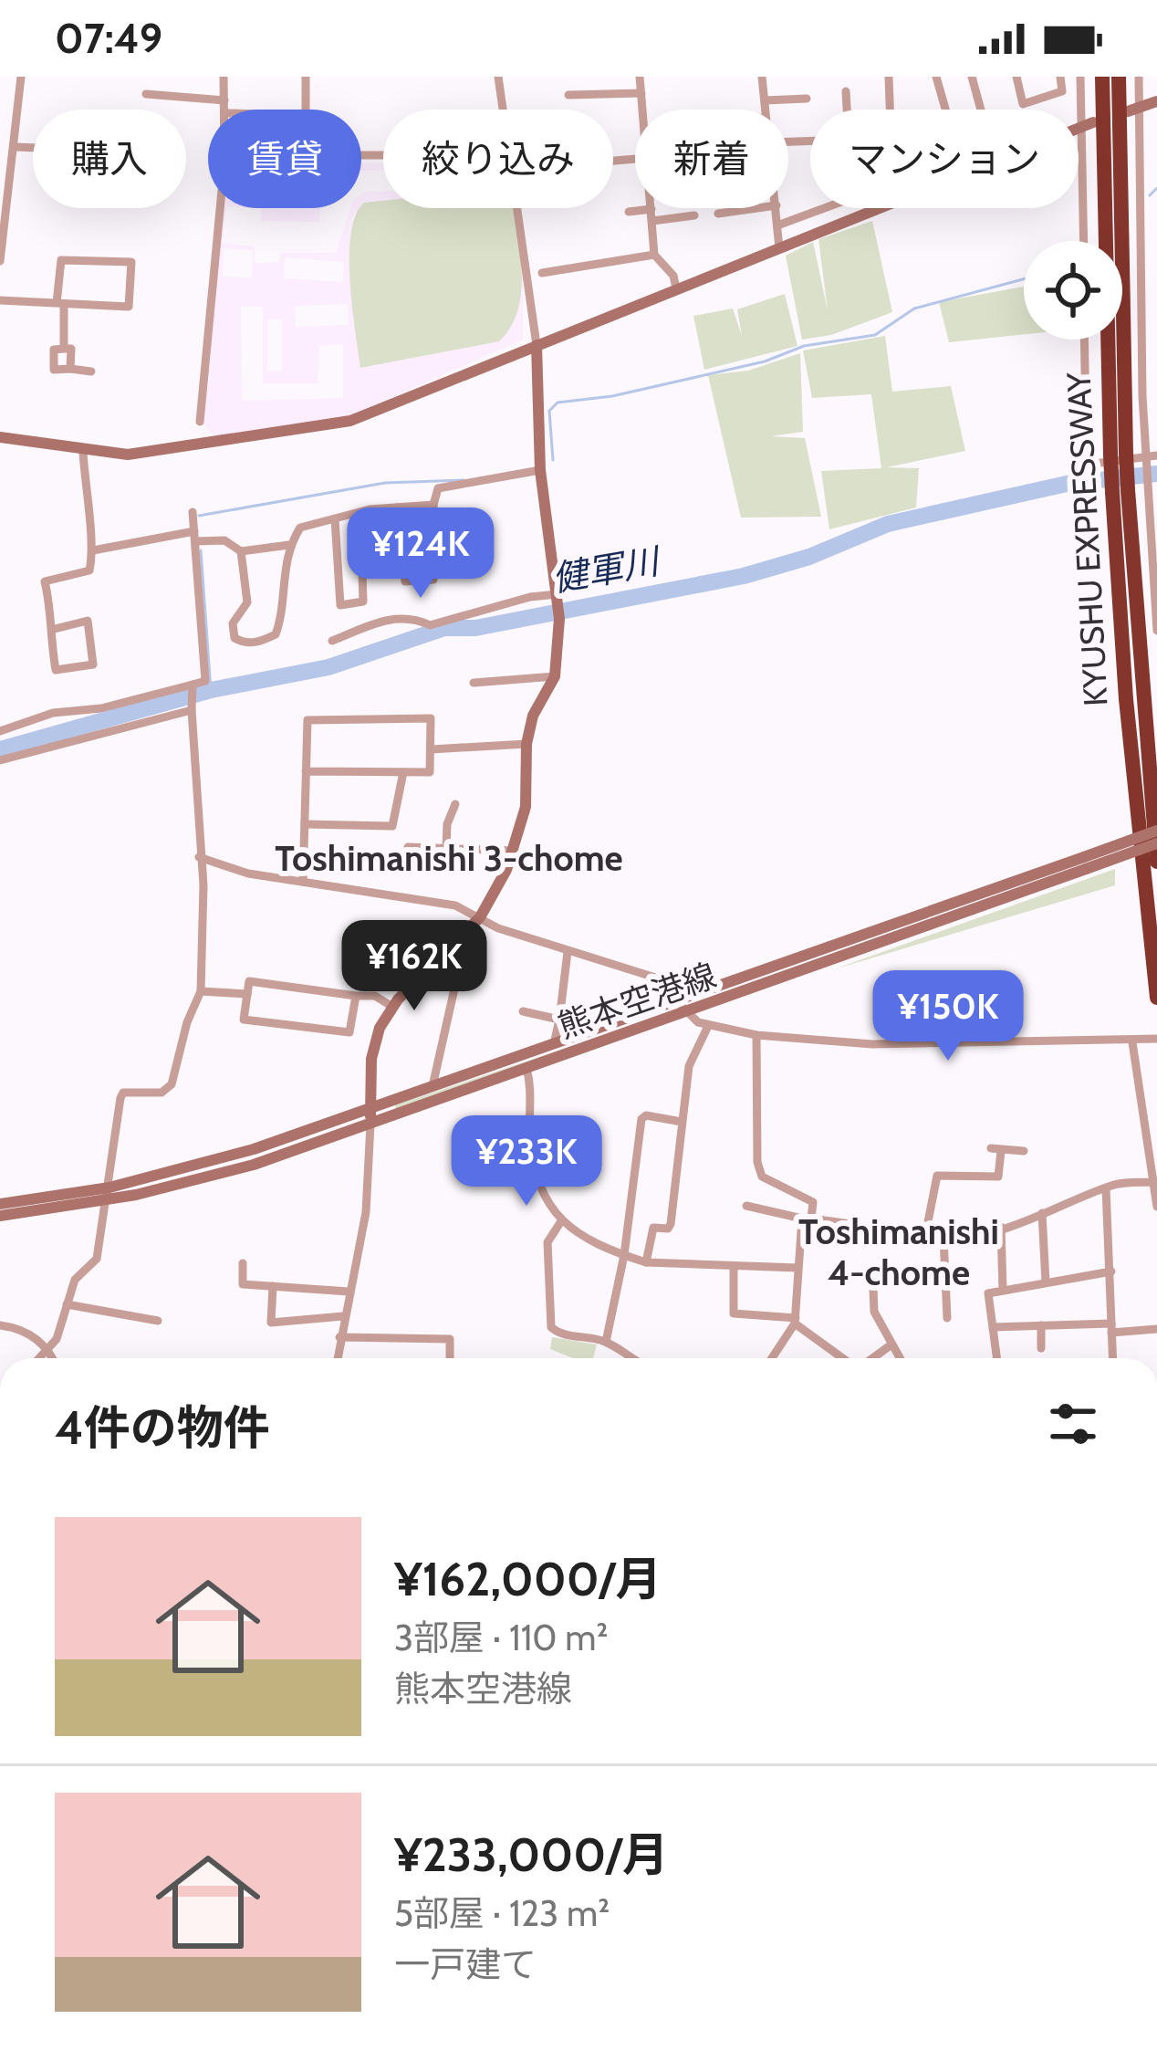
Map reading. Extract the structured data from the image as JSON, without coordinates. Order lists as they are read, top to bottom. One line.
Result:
{"streets":{"highway":["KYUSHU EXPRESSWAY"],"street":["熊本空港線"]},"districts":["Toshimanishi 3-chome","Toshimanishi 4-chome"],"water":["健軍川"],"page":{"status":"07:49","chip":["購入","賃貸","絞り込み","新着","マンション"],"price":["¥124K","¥162K","¥150K","¥233K"],"heading":"4件の物件","list":[{"name":"¥162,000/月","note":"3部屋 · 110 m² · 熊本空港線"},{"name":"¥233,000/月","note":"5部屋 · 123 m² · 一戸建て"}]}}
